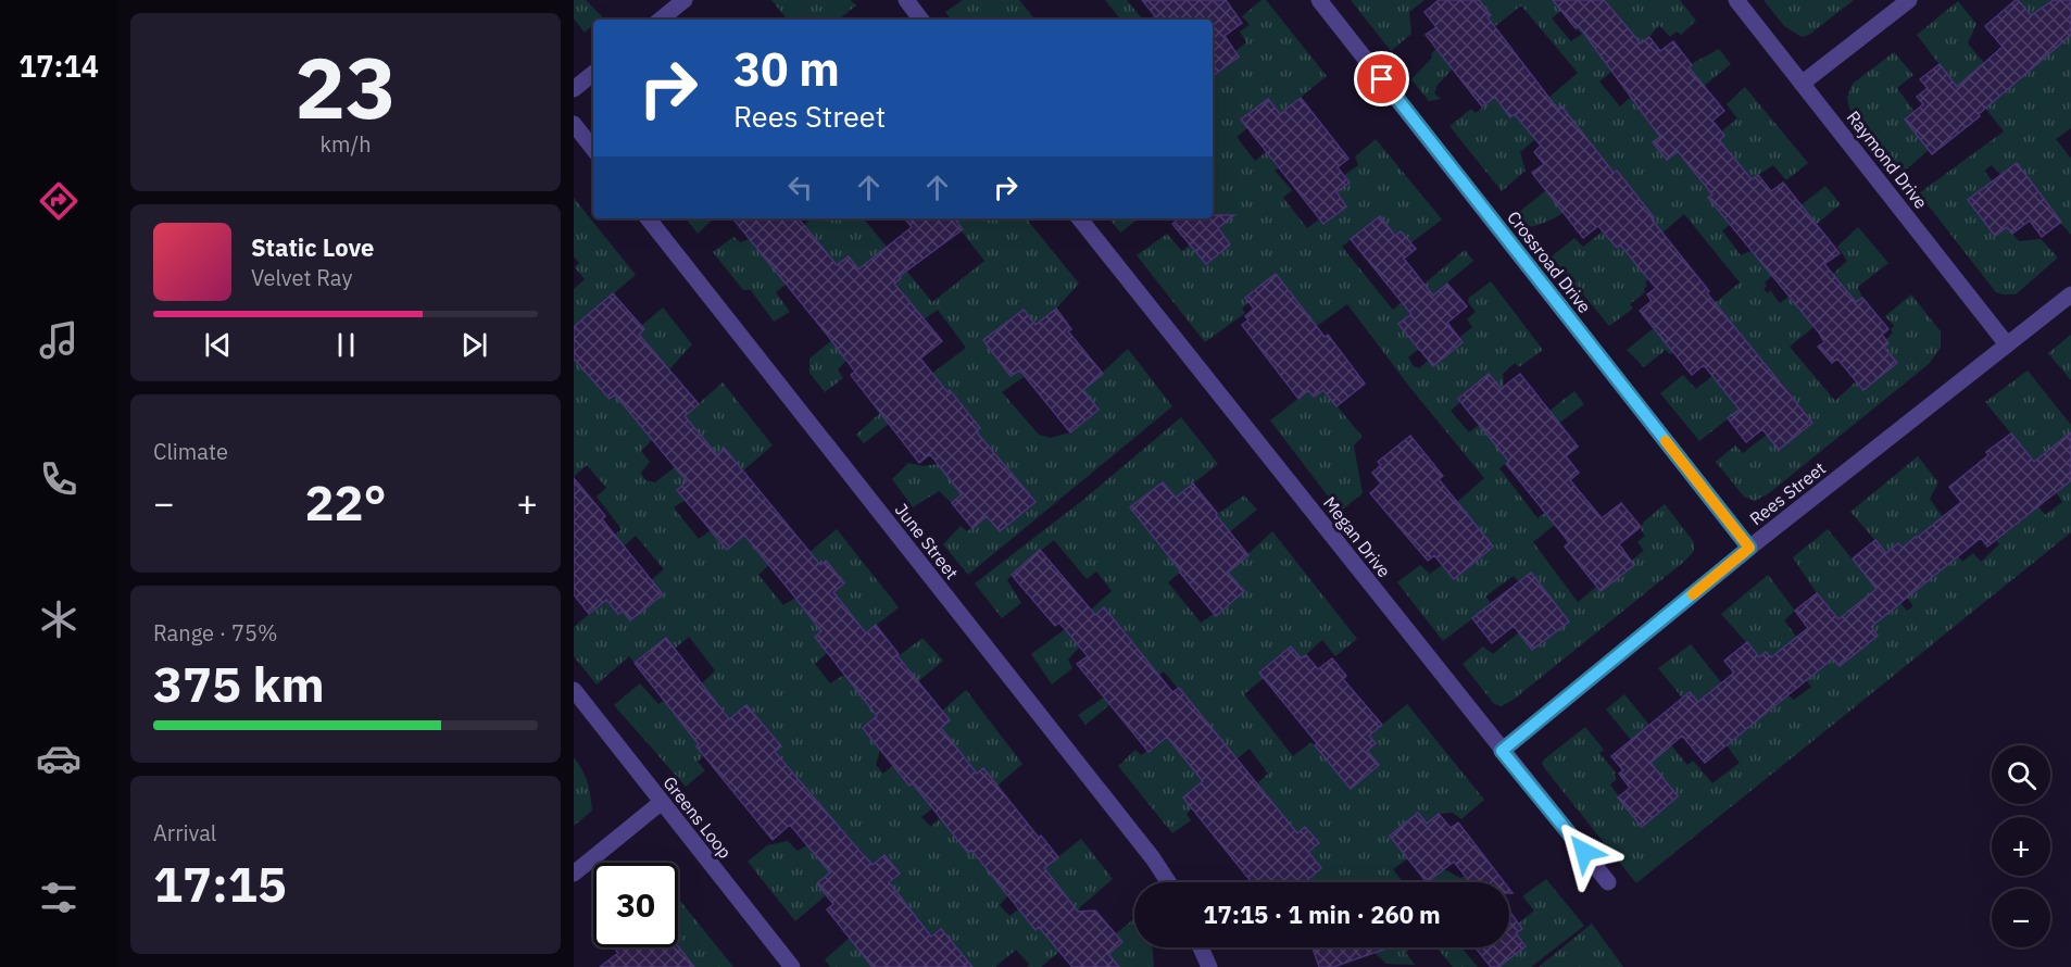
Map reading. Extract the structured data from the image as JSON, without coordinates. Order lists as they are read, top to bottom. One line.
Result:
{"streets":{"street":["Raymond Drive","Crossroad Drive","Rees Street","Megan Drive","June Street","Greens Loop"]},"crossings":[["Raymond Drive","Rees Street"],["Crossroad Drive","Rees Street"],["Rees Street","Megan Drive"]],"page":{"tabs":"17:14","tile":[["23","km/h"],"Climate",["Range · 75%","375 km"],["Arrival","17:15"]],"turn":["30 m","Rees Street"],"song":["Static Love","Velvet Ray"],"heat":["−","22°","+"],"map_buttons":["+","−"],"limit":"30","trip":"17:15 · 1 min · 260 m"}}
